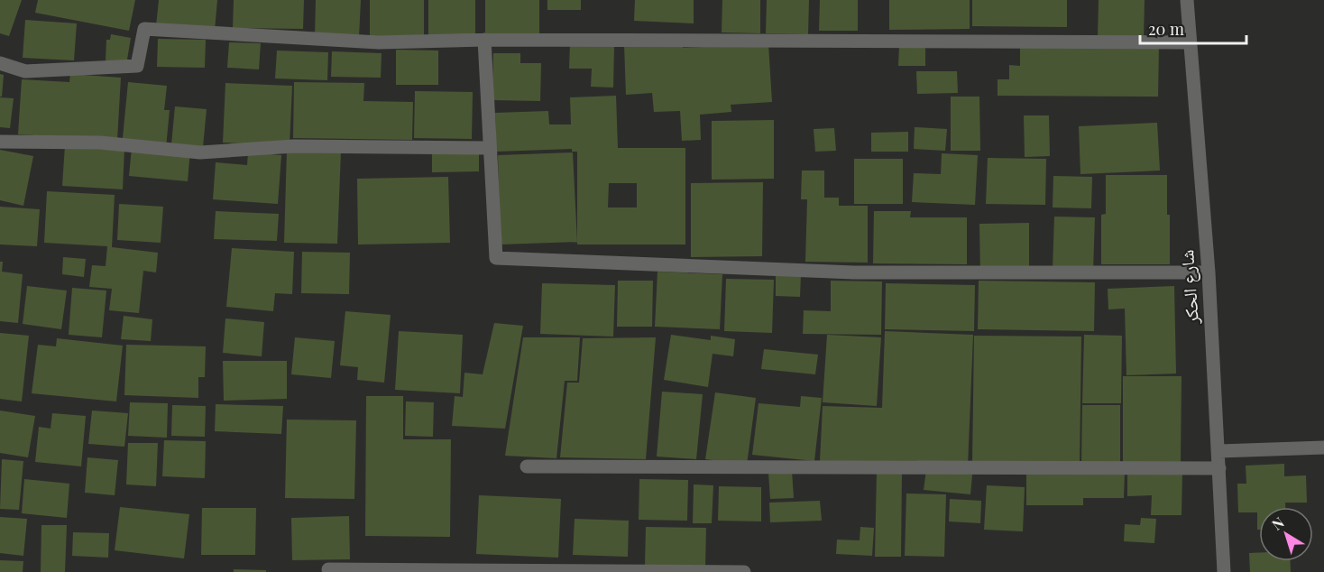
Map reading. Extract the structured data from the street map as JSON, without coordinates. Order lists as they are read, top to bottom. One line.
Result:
{"streets":{"street":["شارع الحكر"]},"scale_bar":"20 m","north":"top left"}
